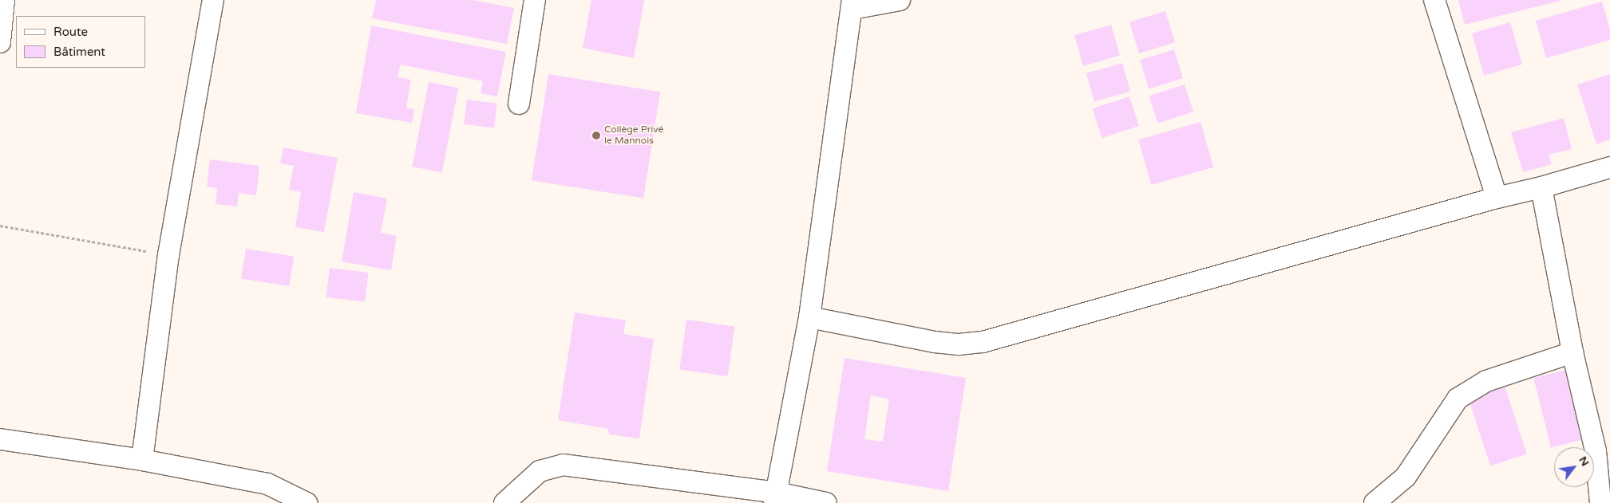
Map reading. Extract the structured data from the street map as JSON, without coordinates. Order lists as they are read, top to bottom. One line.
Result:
{"places":["Collège Privé le Mannois"],"legend":["Route","Bâtiment"],"north":"top right"}
